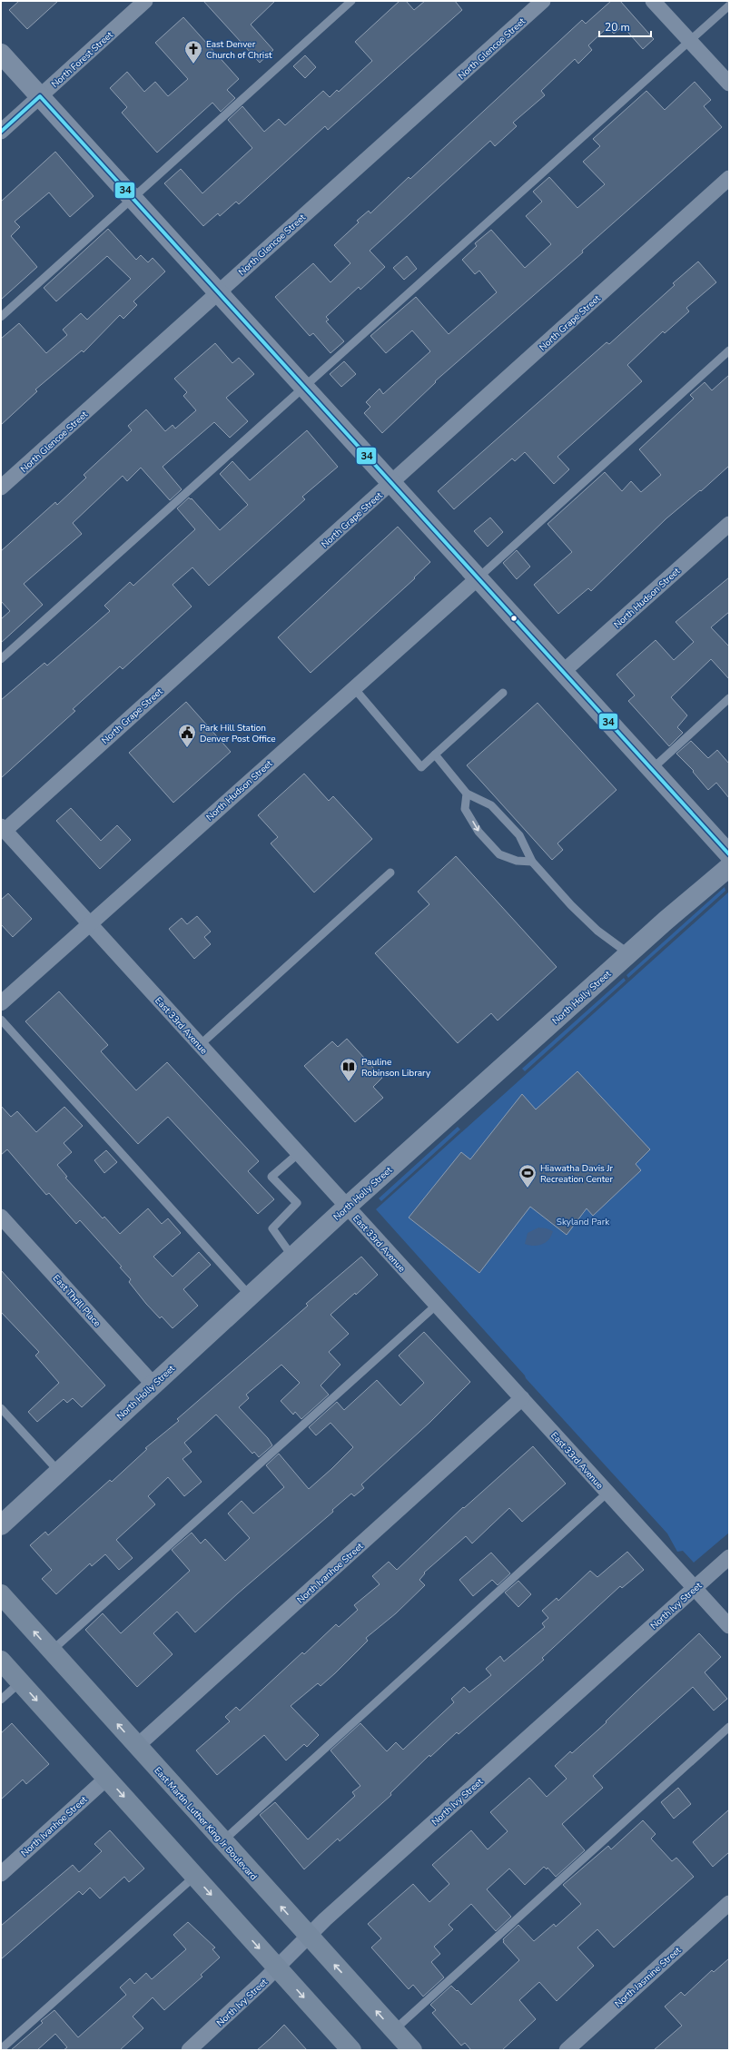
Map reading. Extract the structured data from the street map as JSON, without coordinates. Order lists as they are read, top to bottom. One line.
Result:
{"streets":{"main road":["East Martin Luther King Jr Boulevard"],"street":["North Glencoe Street","North Forest Street","North Grape Street","North Hudson Street","North Holly Street","East 33rd Avenue","East Thrill Place","North Ivanhoe Street","North Ivy Street","North Jasmine Street"]},"crossings":[["North Grape Street","East 33rd Avenue"],["North Hudson Street","East 33rd Avenue"],["North Holly Street","East 33rd Avenue"],["North Holly Street","East Thrill Place"],["East 33rd Avenue","North Ivanhoe Street"],["East 33rd Avenue","North Ivy Street"],["North Ivanhoe Street","East Martin Luther King Jr Boulevard"],["North Ivy Street","East Martin Luther King Jr Boulevard"]],"parks":["Skyland Park"],"places":{"church":["East Denver Church of Christ"],"public building":["Park Hill Station Denver Post Office"],"library":["Pauline Robinson Library"],"sports":["Hiawatha Davis Jr Recreation Center"]},"lines":["transit line 34"],"scale_bar":"20 m"}
